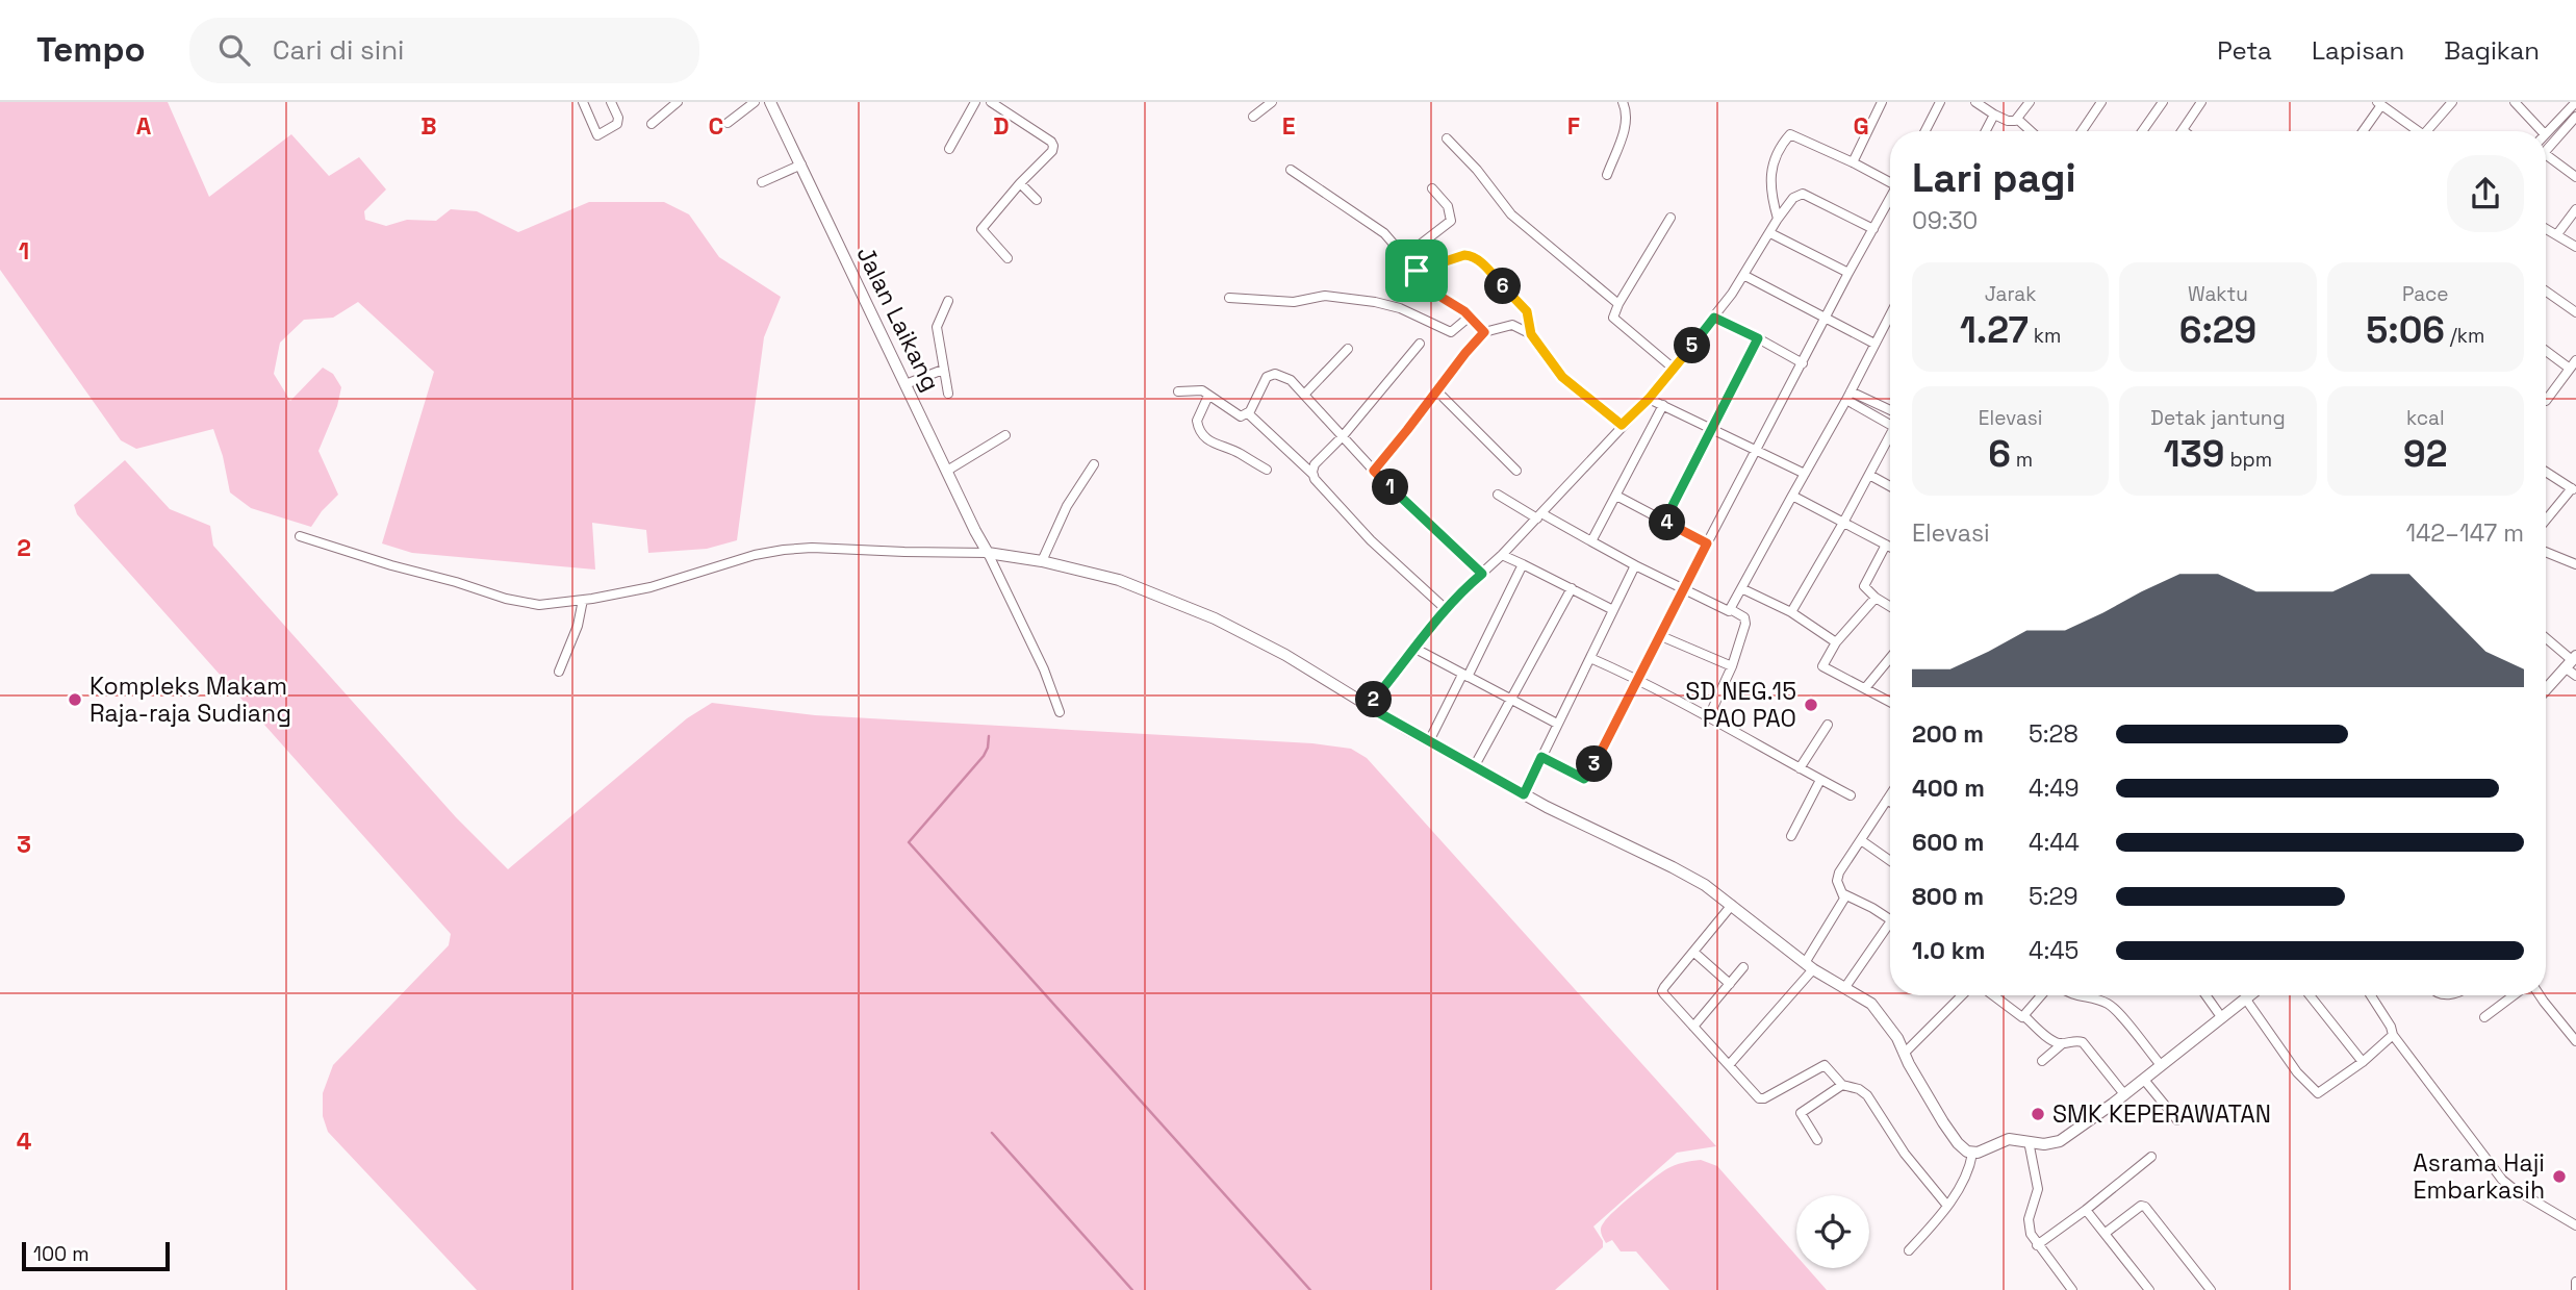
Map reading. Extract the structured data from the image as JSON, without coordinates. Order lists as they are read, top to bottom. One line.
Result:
{"streets":{"street":["Jalan Laikang"]},"places":["Kompleks Makam Raja-raja Sudiang","SD NEG.15 PAO PAO","SMK KEPERAWATAN","Asrama Haji Embarkasih"],"scale_bar":"100 m","page":{"header":"Tempo","search":"Cari di sini","nav":["Peta","Lapisan","Bagikan"],"heading":["Lari pagi","09:30"],"stats":[["Jarak","1.27 km"],["Waktu","6:29"],["Pace","5:06 /km"],["Elevasi","6 m"],["Detak jantung","139 bpm"],["kcal","92"]],"pins":["6","5","1","4","2","3"],"chart":["Elevasi","142–147 m"],"list":[{"name":"200 m","note":"5:28"},{"name":"400 m","note":"4:49"},{"name":"600 m","note":"4:44"},{"name":"800 m","note":"5:29"},{"name":"1.0 km","note":"4:45"}],"scale":"100 m"},"grid":{"columns":["A","B","C","D","E","F","G"],"rows":["1","2","3","4"]}}
